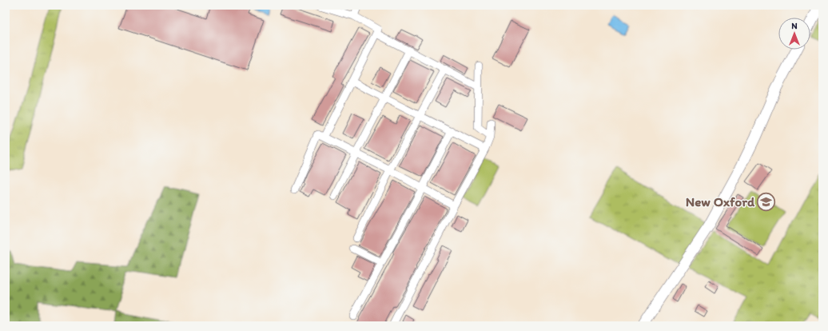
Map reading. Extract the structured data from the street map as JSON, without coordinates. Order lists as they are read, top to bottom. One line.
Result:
{"places":{"school or university":["New Oxford"]},"north":"top"}
